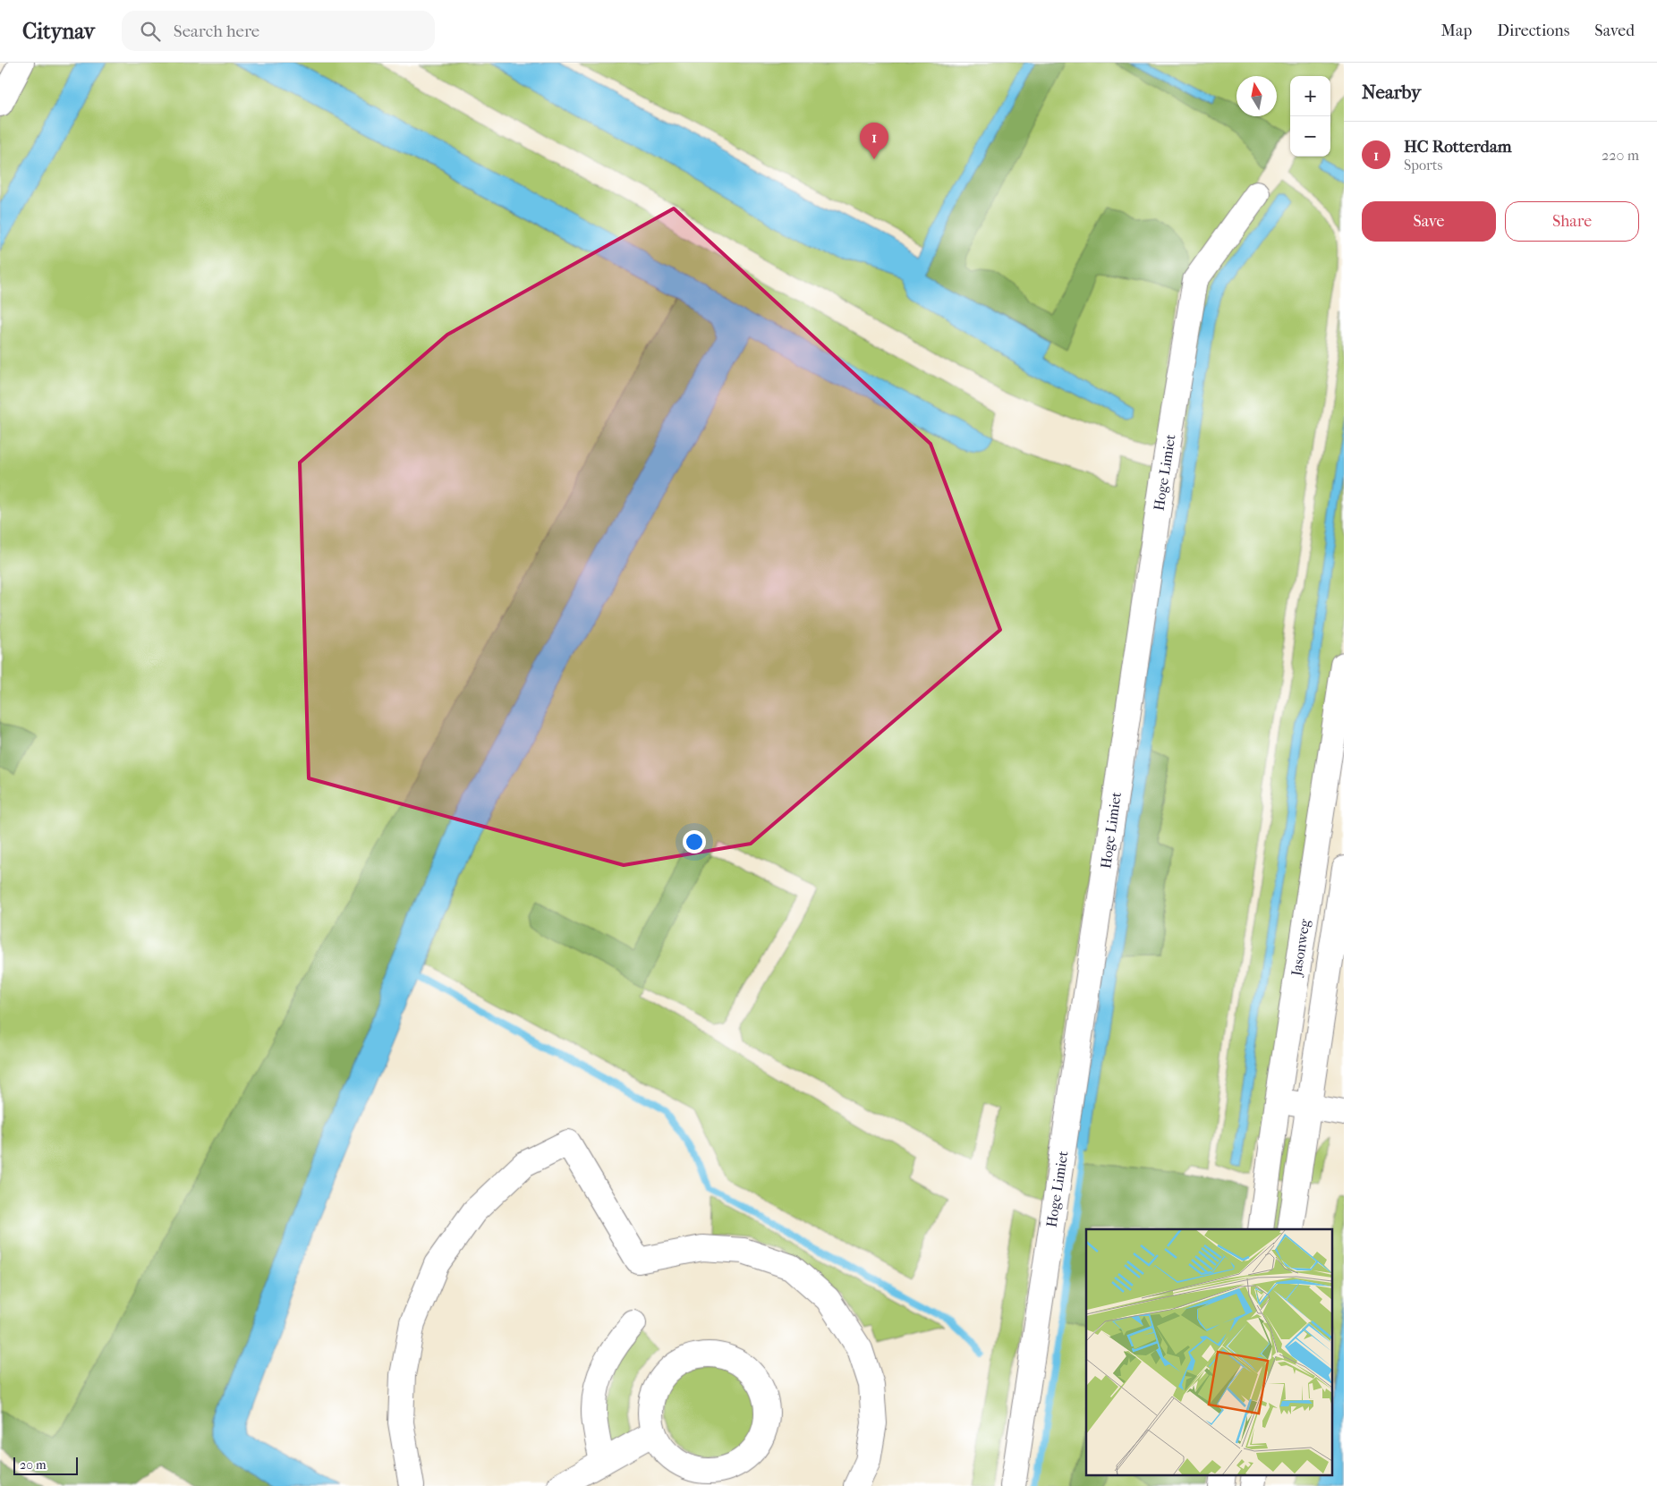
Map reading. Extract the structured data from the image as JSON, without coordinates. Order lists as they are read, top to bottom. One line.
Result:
{"streets":{"street":["Hoge Limiet","Jasonweg"]},"scale_bar":"20 m","north":"top","page":{"header":"Citynav","search":"Search here","nav":["Map","Directions","Saved"],"heading":"Nearby","map_buttons":["+","−"],"list":[{"mark":"1","name":"HC Rotterdam","note":"Sports","value":"220 m"}],"pins":"1","buttons":["Save","Share"],"scale":"20 m"}}
